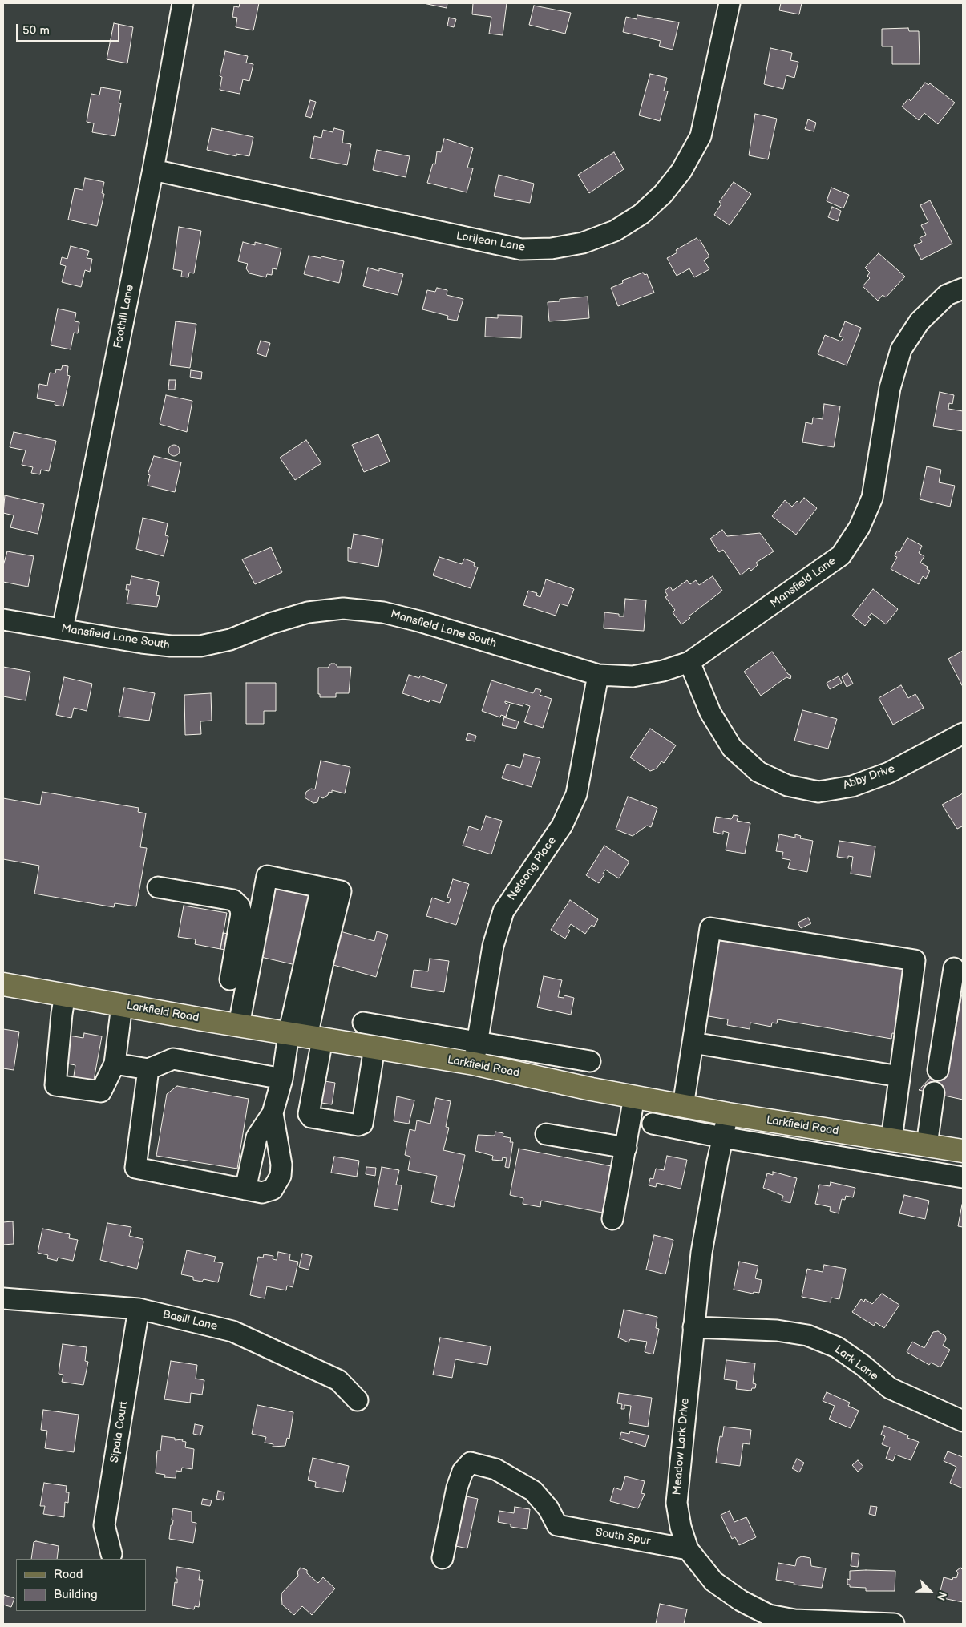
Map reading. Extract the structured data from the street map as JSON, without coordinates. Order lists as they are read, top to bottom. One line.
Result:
{"streets":{"main road":["Larkfield Road"],"street":["Lorijean Lane","Foothill Lane","Mansfield Lane","Mansfield Lane South","Abby Drive","Netcong Place","Basill Lane","Lark Lane","Sipala Court","Meadow Lark Drive","South Spur"]},"crossings":[["Lorijean Lane","Foothill Lane"],["Foothill Lane","Mansfield Lane South"],["Mansfield Lane","Mansfield Lane South"],["Mansfield Lane","Abby Drive"],["Mansfield Lane","Netcong Place"],["Mansfield Lane South","Netcong Place"],["Netcong Place","Larkfield Road"],["Larkfield Road","Meadow Lark Drive"],["Basill Lane","Sipala Court"],["Lark Lane","Meadow Lark Drive"],["Meadow Lark Drive","South Spur"]],"legend":["Road","Building"],"scale_bar":"50 m","north":"bottom right"}
